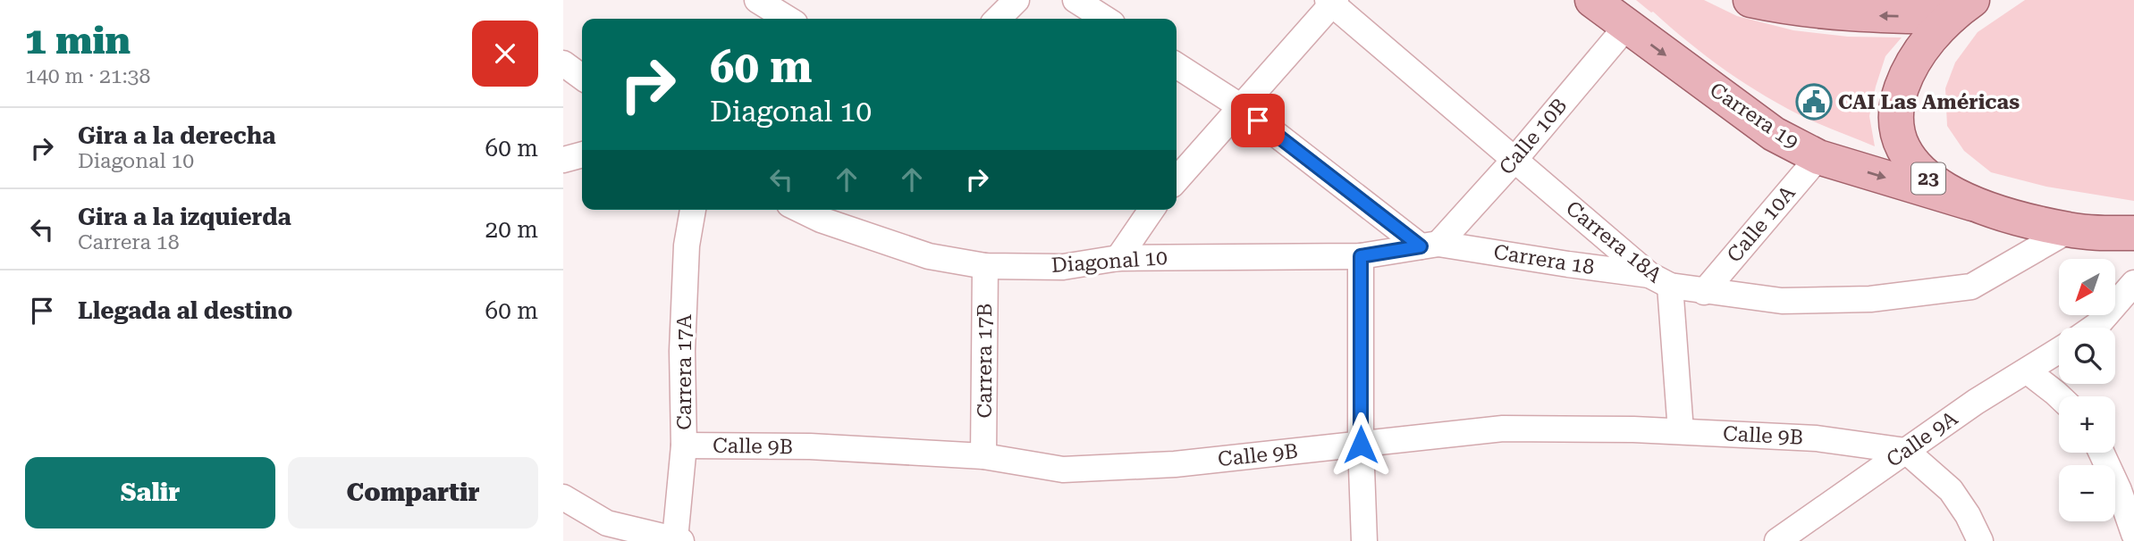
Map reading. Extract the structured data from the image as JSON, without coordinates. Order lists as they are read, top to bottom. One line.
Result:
{"streets":{"main road":["Carrera 19","23"],"street":["Calle 10B","Calle 10A","Carrera 18A","Carrera 18","Diagonal 10","Carrera 17B","Carrera 17A","Calle 9B","Calle 9A"]},"crossings":[["Carrera 19","Calle 10B"],["Carrera 19","23"],["Carrera 19","Calle 10A"],["Calle 10B","Carrera 18A"],["Calle 10B","Carrera 18"],["Calle 10B","Diagonal 10"],["23","Carrera 18A"],["Calle 10A","Carrera 18A"],["Carrera 18A","Carrera 18"],["Carrera 18","Diagonal 10"],["Diagonal 10","Carrera 17B"],["Carrera 17B","Calle 9B"],["Carrera 17A","Calle 9B"],["Calle 9B","Calle 9A"]],"places":{"public building":["CAI Las Américas"]},"north":"bottom left","page":{"heading":["1 min","140 m · 21:38"],"turn":["60 m","Diagonal 10"],"list":[{"name":"Gira a la derecha","note":"Diagonal 10","value":"60 m"},{"name":"Gira a la izquierda","note":"Carrera 18","value":"20 m"},{"name":"Llegada al destino","value":"60 m"}],"map_buttons":["+","−"],"buttons":["Salir","Compartir"]}}
